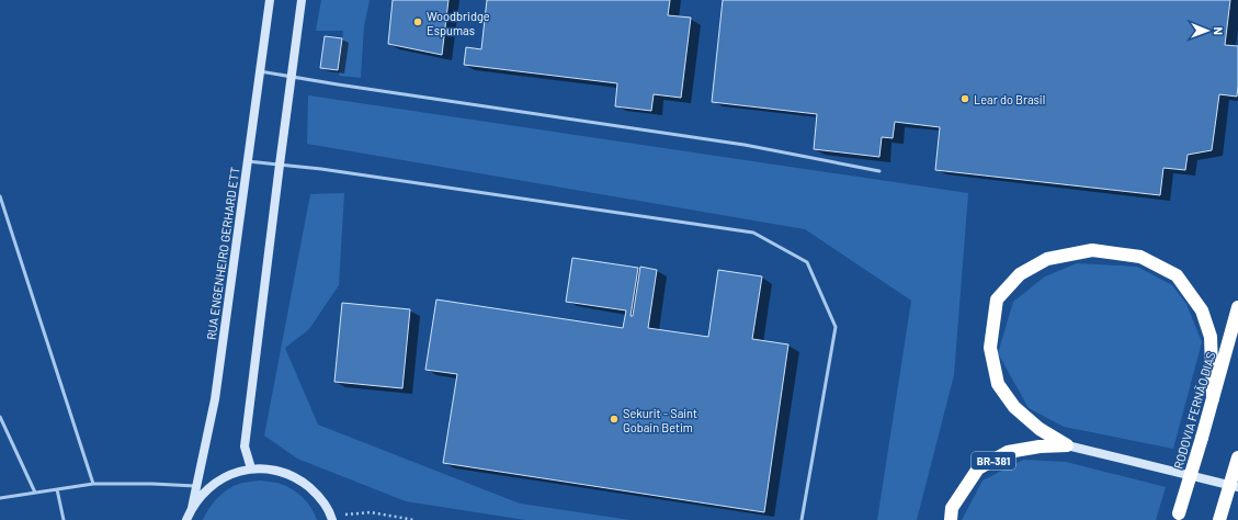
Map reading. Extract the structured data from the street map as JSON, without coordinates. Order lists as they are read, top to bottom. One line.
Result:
{"streets":{"highway":["RODOVIA FERNÃO DIAS","BR-381"],"main road":["RUA ENGENHEIRO GERHARD ETT"]},"places":["Woodbridge Espumas","Lear do Brasil","Sekurit - Saint Gobain Betim"],"north":"right"}
